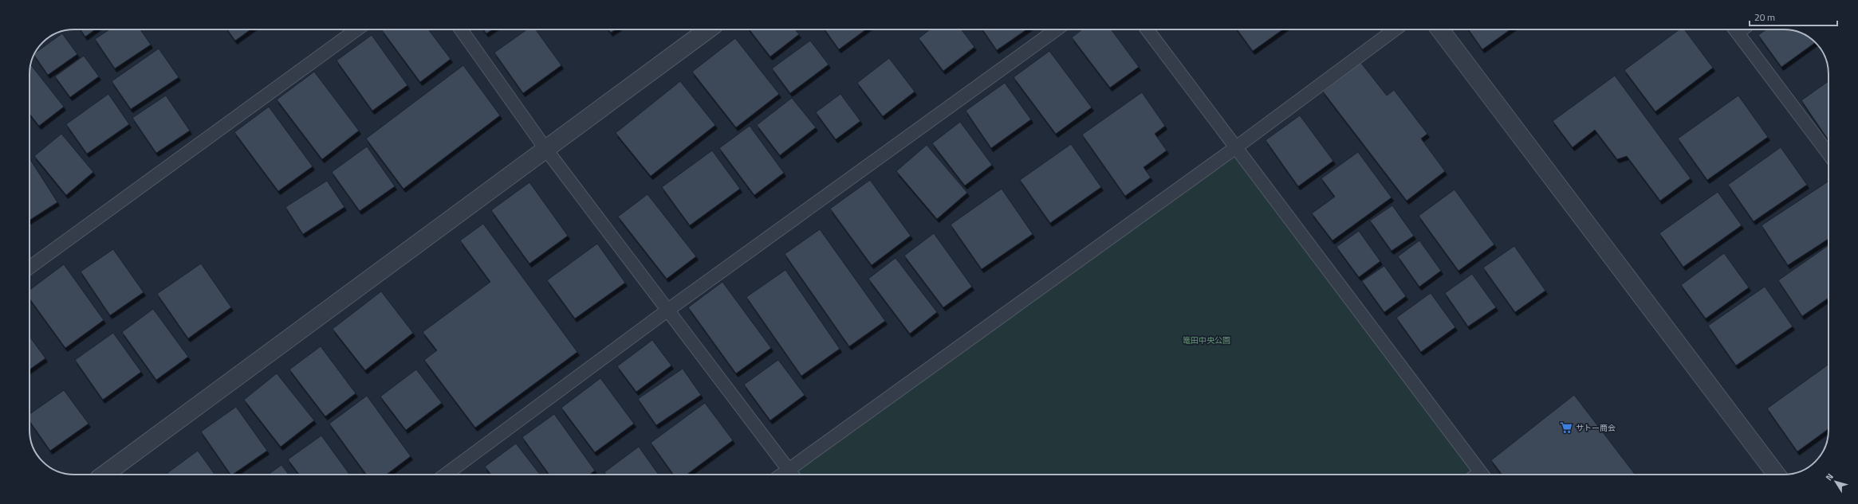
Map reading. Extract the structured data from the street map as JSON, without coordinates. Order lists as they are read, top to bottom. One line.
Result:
{"parks":["篭田中央公園"],"places":{"supermarket":["サトー商会"]},"scale_bar":"20 m","north":"top left"}
